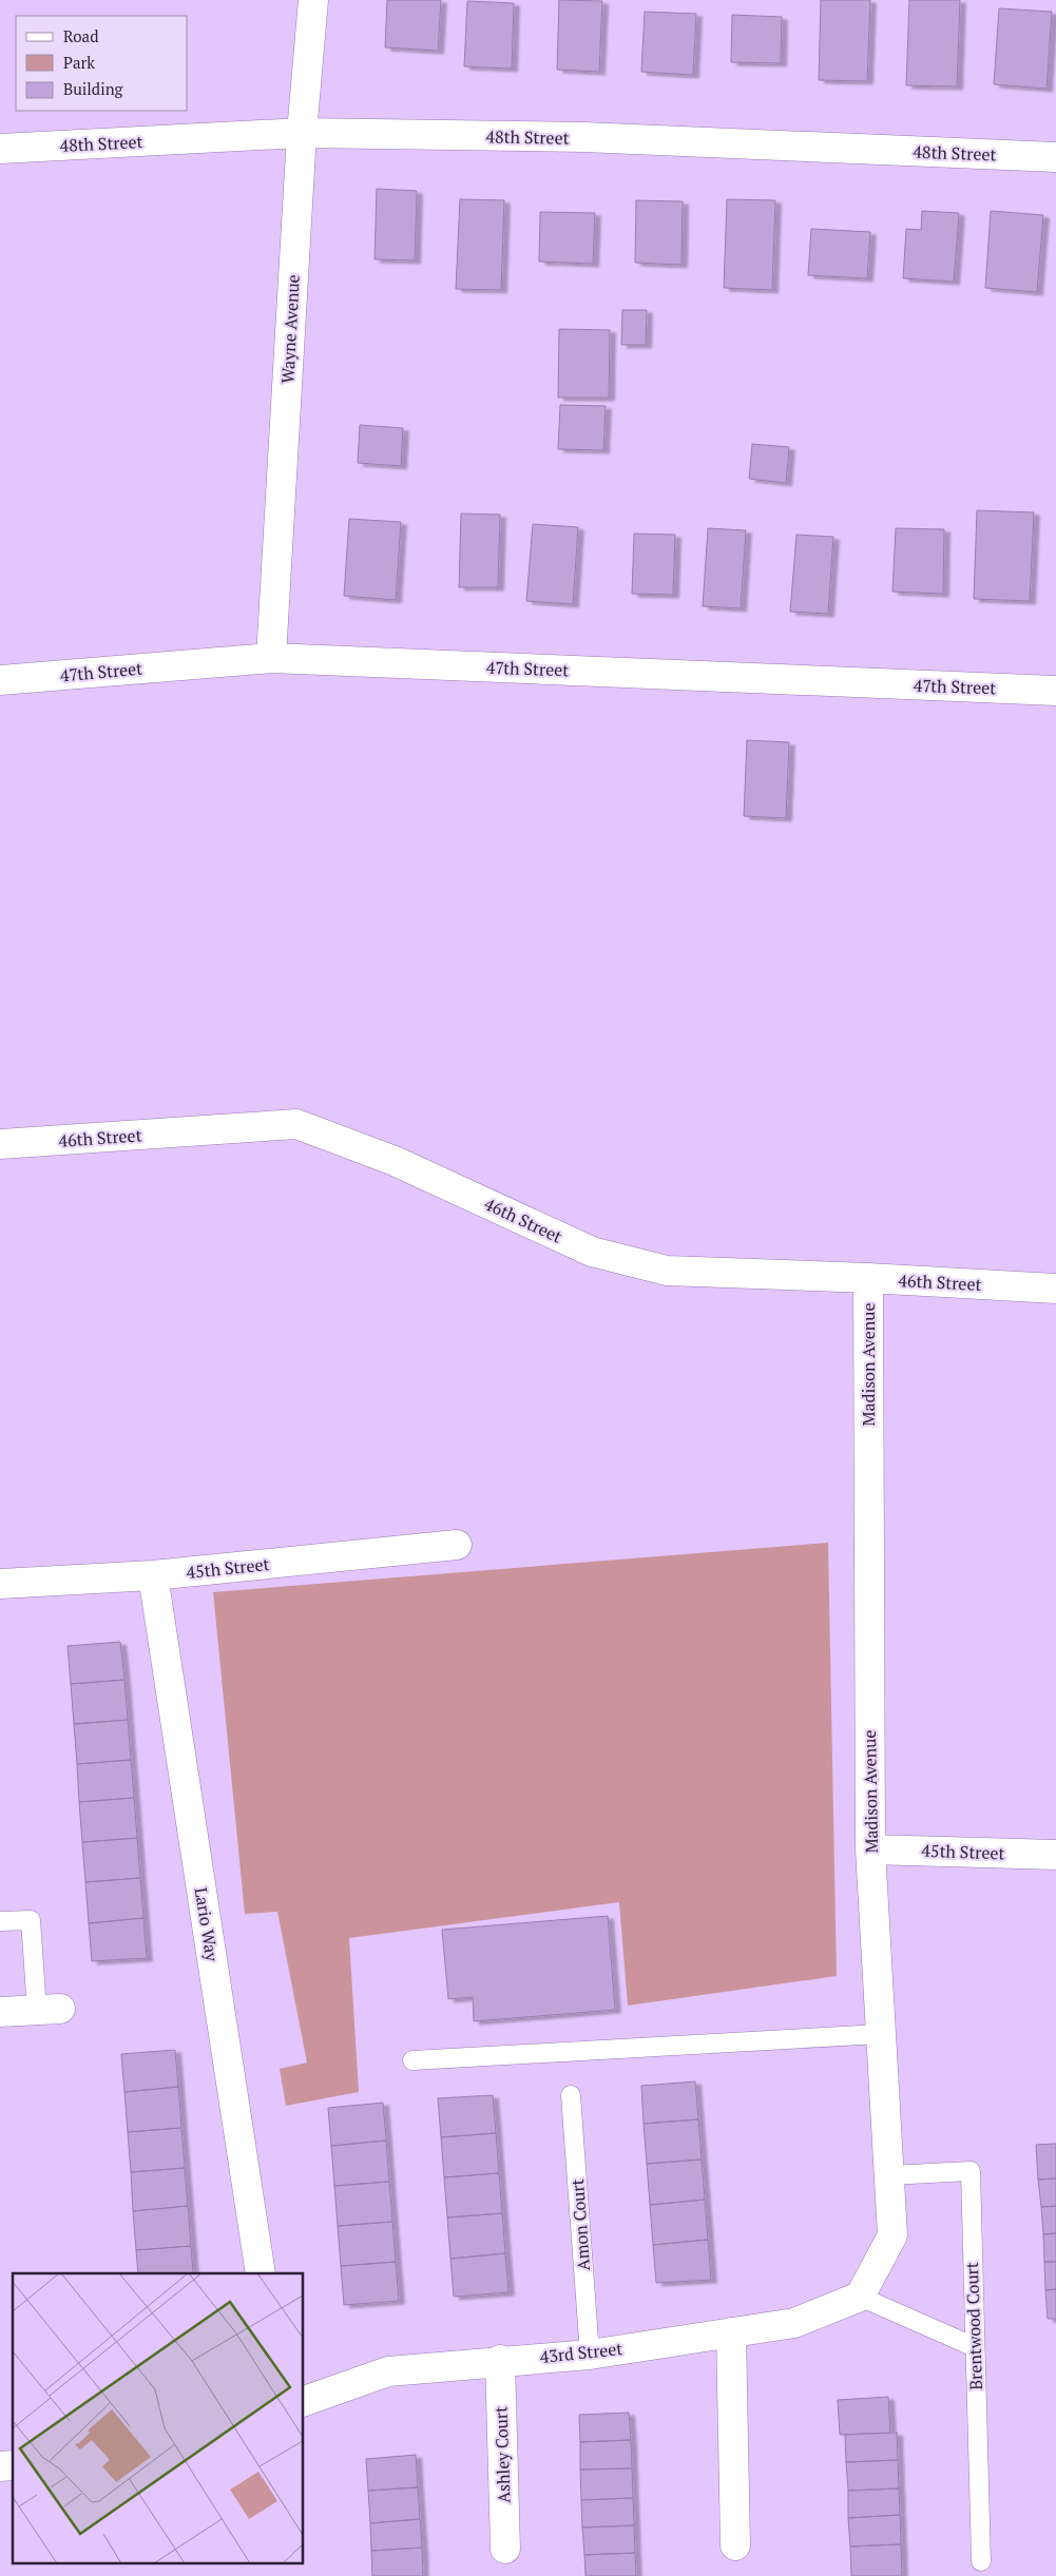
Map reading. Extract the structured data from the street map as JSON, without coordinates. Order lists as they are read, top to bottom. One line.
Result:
{"streets":{"street":["48th Street","Wayne Avenue","47th Street","46th Street","Madison Avenue","45th Street","Lario Way","43rd Street","Ashley Court"],"lane":["Amon Court","Brentwood Court"]},"crossings":[["48th Street","Wayne Avenue"],["Wayne Avenue","47th Street"],["46th Street","Madison Avenue"],["Madison Avenue","45th Street"],["Madison Avenue","Brentwood Court"],["Madison Avenue","43rd Street"],["45th Street","Lario Way"],["Amon Court","43rd Street"],["43rd Street","Ashley Court"]],"legend":["Road","Park","Building"]}
